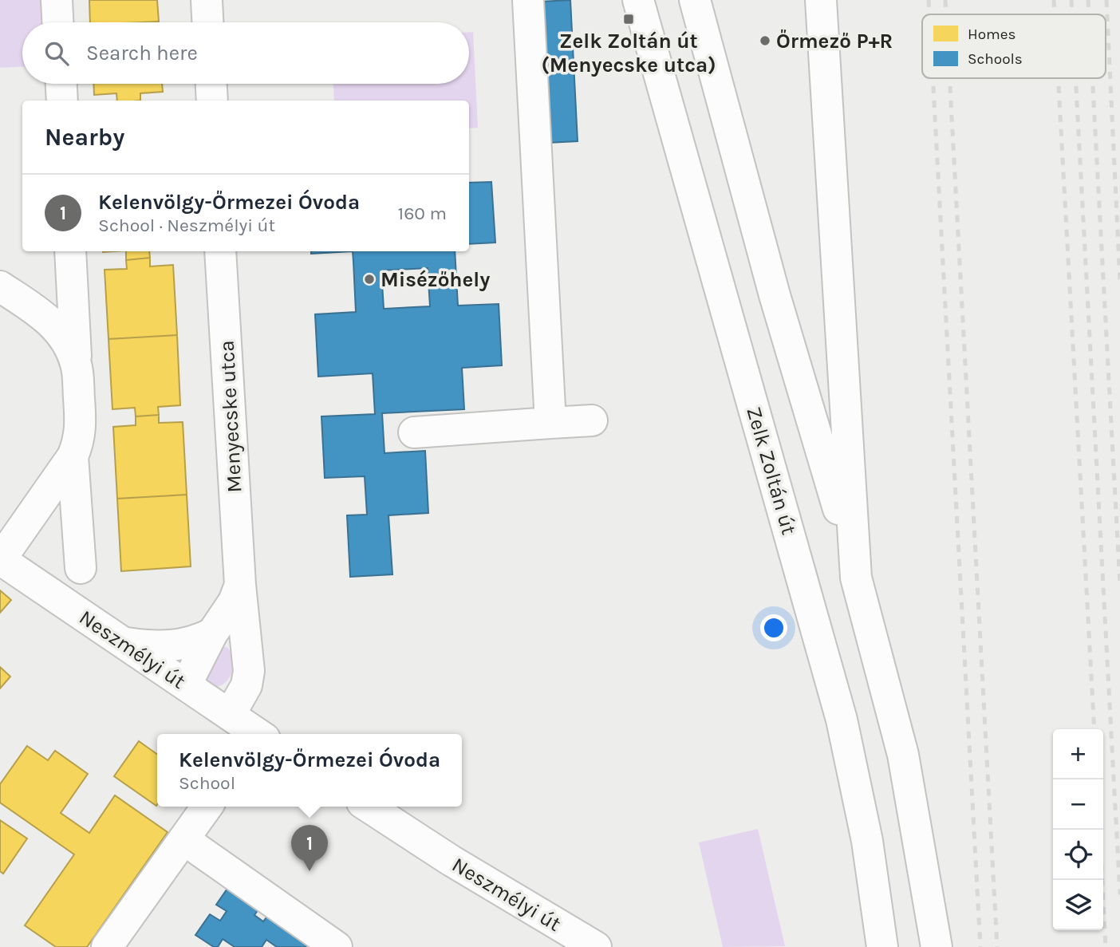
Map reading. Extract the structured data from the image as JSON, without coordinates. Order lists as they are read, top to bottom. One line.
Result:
{"streets":{"street":["Menyecske utca","Zelk Zoltán út","Neszmélyi út"]},"crossings":[["Menyecske utca","Neszmélyi út"]],"places":{"transit":["Zelk Zoltán út (Menyecske utca)"],"other":["Őrmező P+R","Misézőhely"]},"legend":["Homes","Schools"],"page":{"search":"Search here","heading":"Nearby","list":[{"mark":"1","name":"Kelenvölgy-Őrmezei Óvoda","note":"School · Neszmélyi út","value":"160 m"}],"map_buttons":["+","−"],"popup":["Kelenvölgy-Őrmezei Óvoda","School"],"pins":"1"}}
